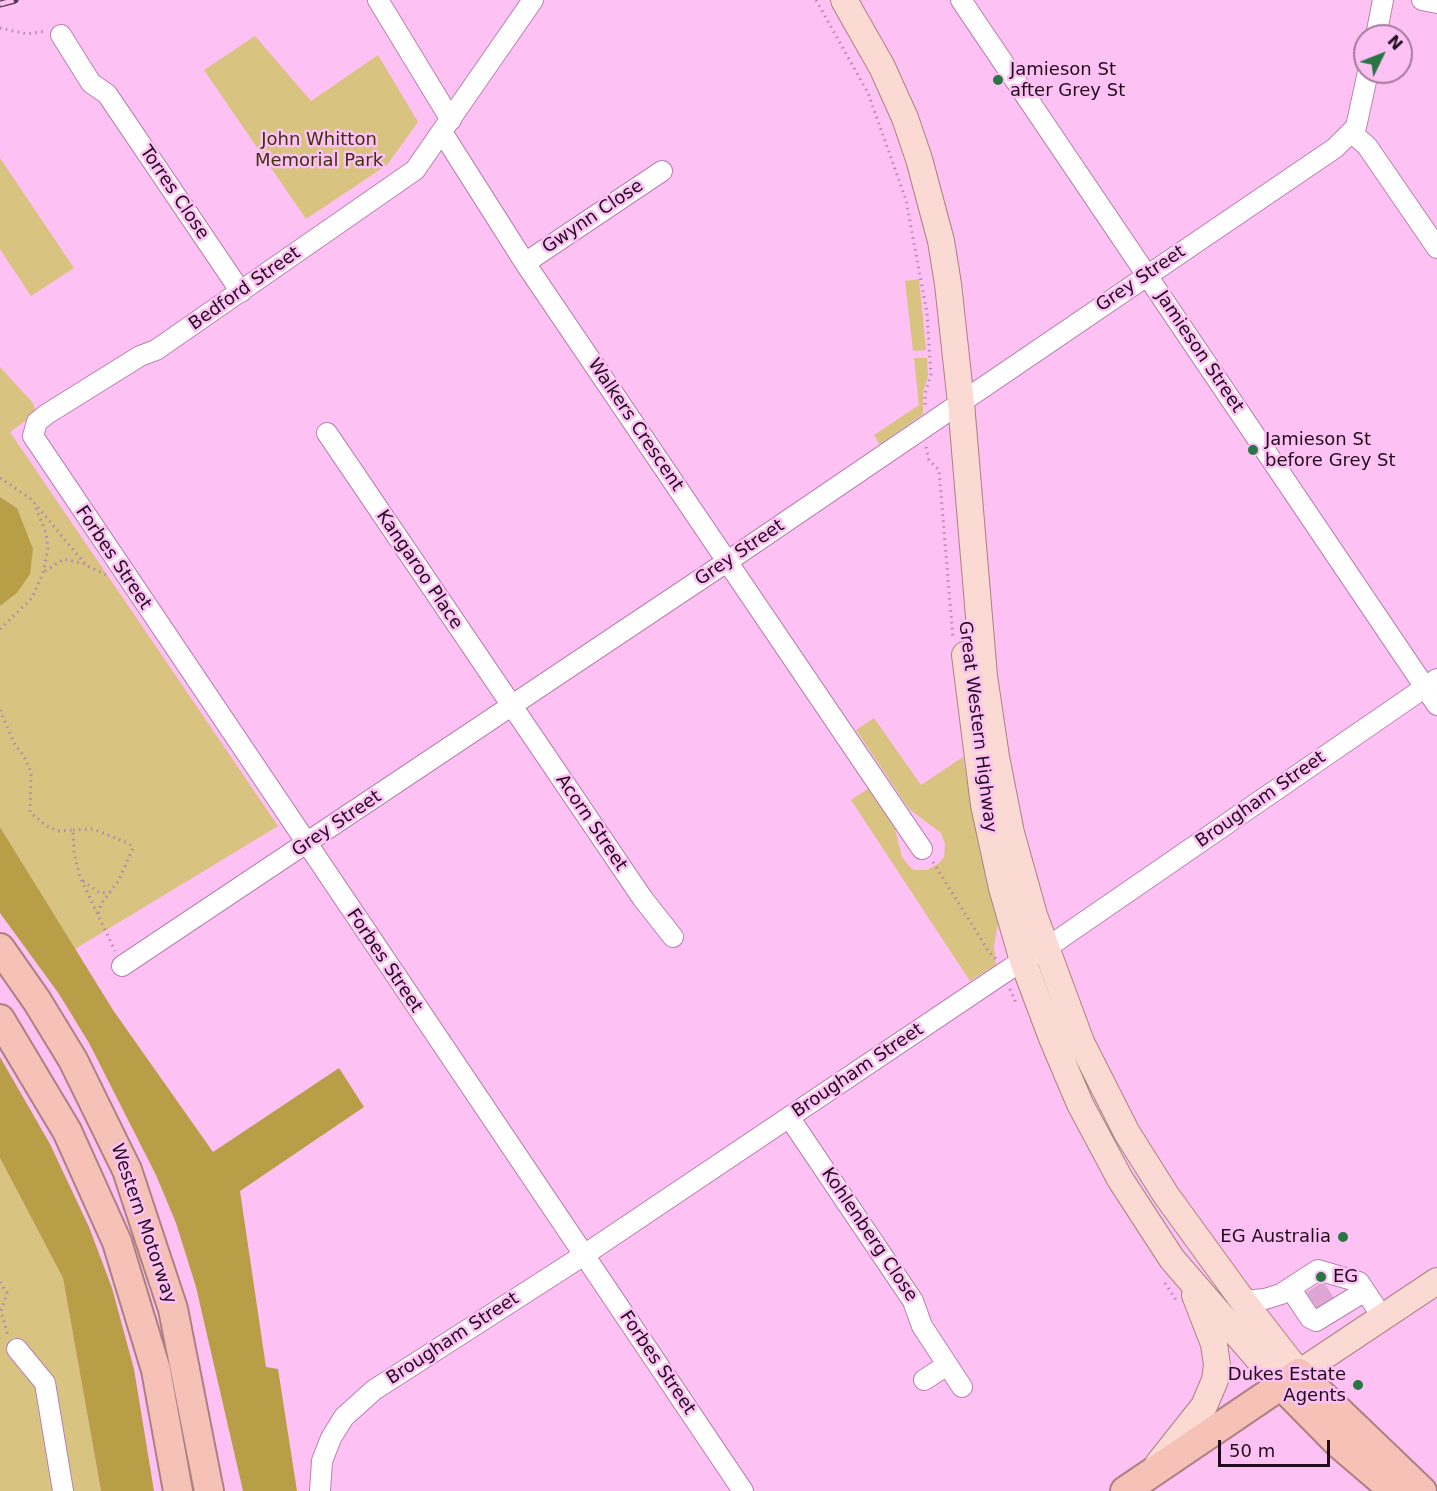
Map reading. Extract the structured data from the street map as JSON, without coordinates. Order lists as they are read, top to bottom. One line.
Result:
{"streets":{"highway":["Great Western Highway","Western Motorway"],"street":["Torres Close","Gwynn Close","Grey Street","Bedford Street","Jamieson Street","Walkers Crescent","Forbes Street","Kangaroo Place","Brougham Street","Acorn Street","Kohlenberg Close"]},"crossings":[["Torres Close","Bedford Street"],["Gwynn Close","Walkers Crescent"],["Grey Street","Jamieson Street"],["Grey Street","Walkers Crescent"],["Grey Street","Forbes Street"],["Grey Street","Kangaroo Place"],["Grey Street","Great Western Highway"],["Grey Street","Acorn Street"],["Bedford Street","Walkers Crescent"],["Bedford Street","Forbes Street"],["Jamieson Street","Brougham Street"],["Forbes Street","Brougham Street"],["Kangaroo Place","Acorn Street"],["Great Western Highway","Brougham Street"],["Brougham Street","Kohlenberg Close"]],"parks":["John Whitton Memorial Park"],"places":["Jamieson St after Grey St","Jamieson St before Grey St","EG Australia","EG","Dukes Estate Agents"],"scale_bar":"50 m","north":"top right"}
